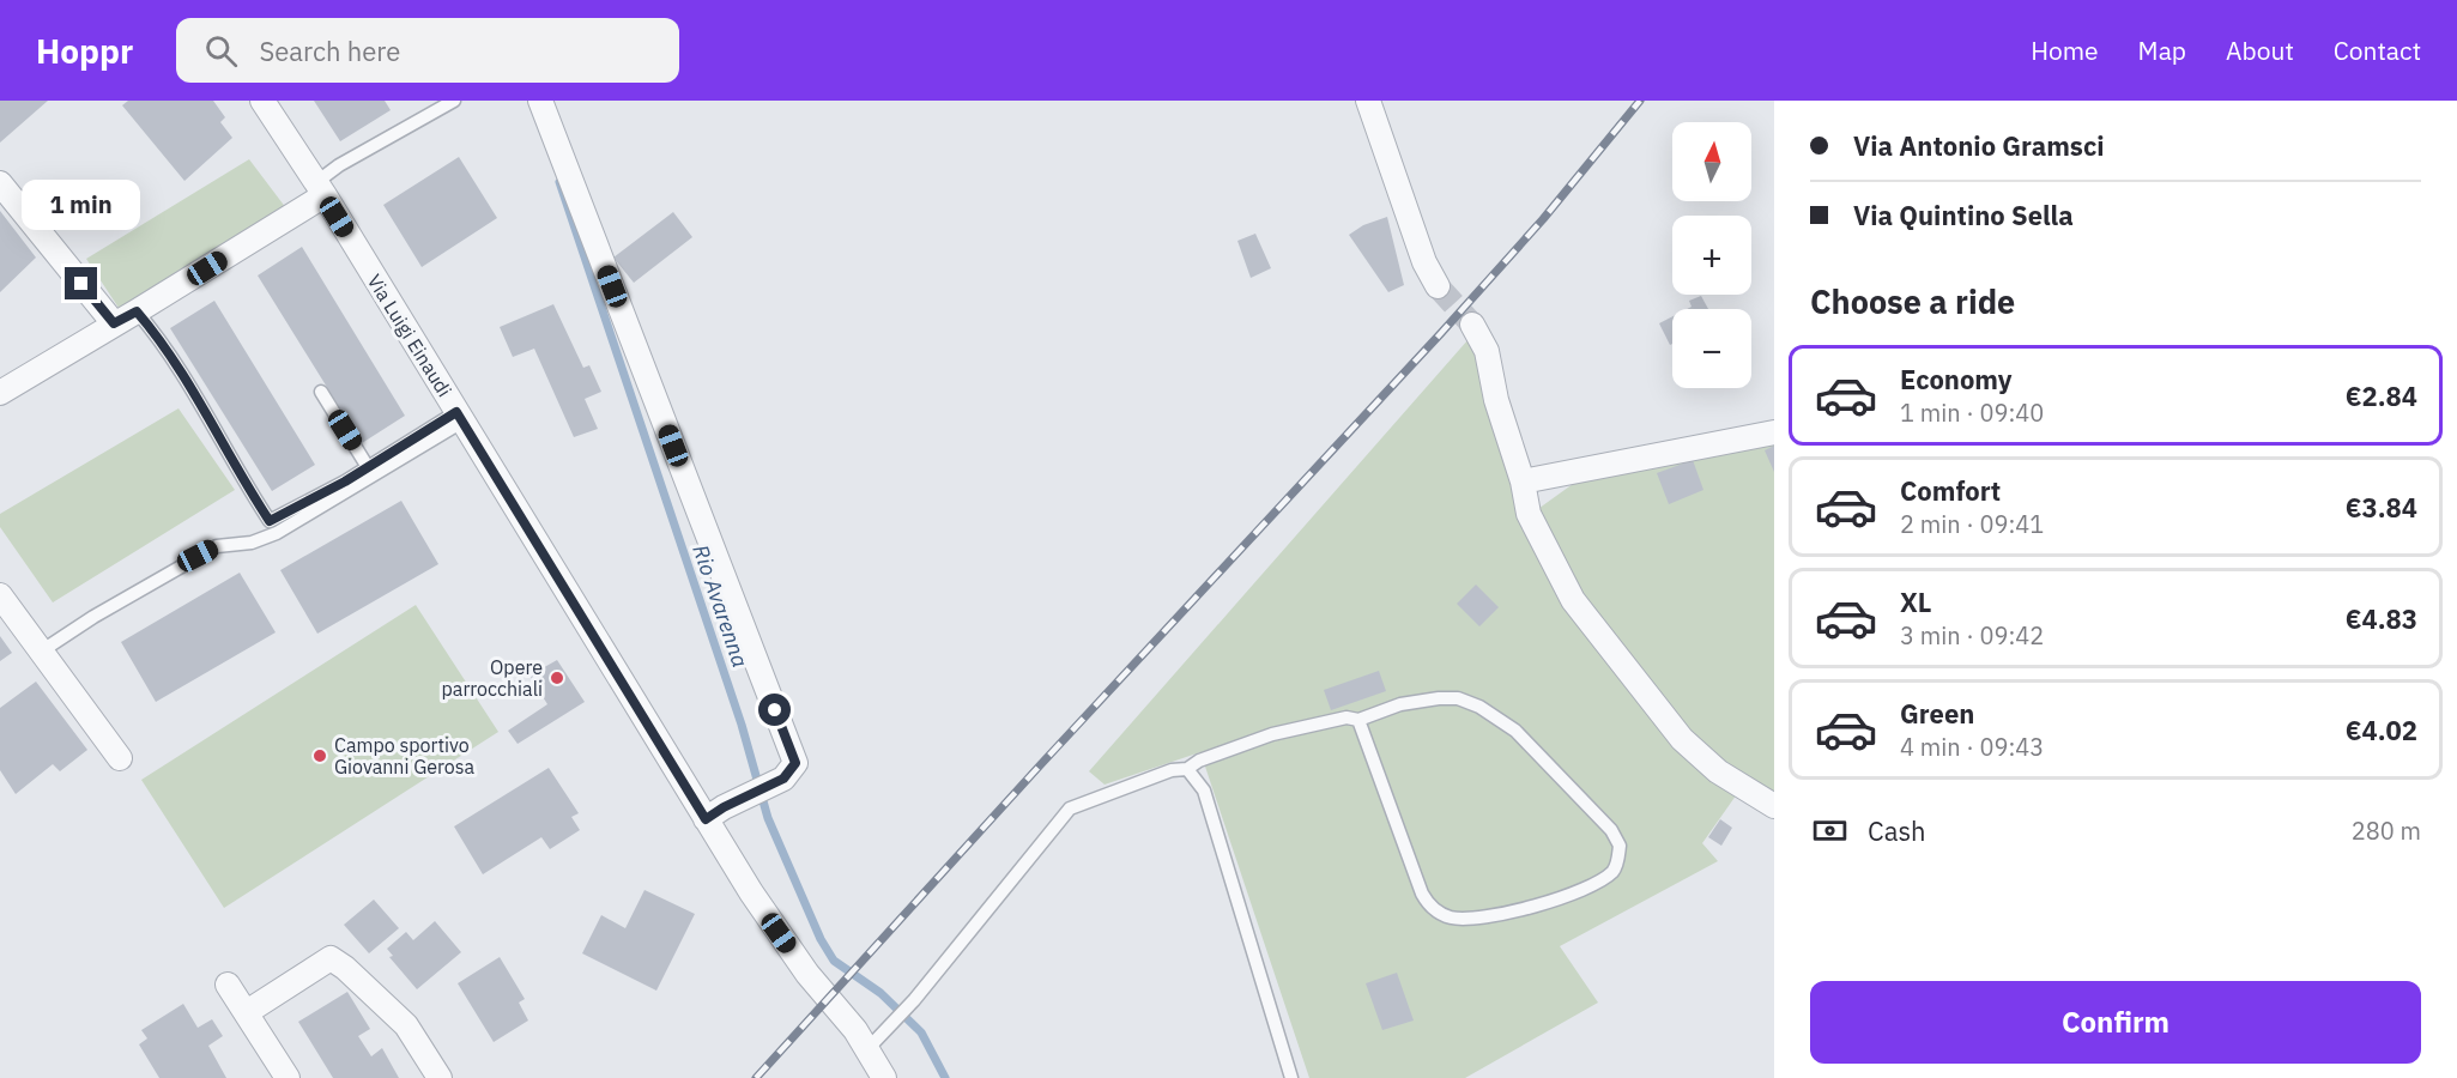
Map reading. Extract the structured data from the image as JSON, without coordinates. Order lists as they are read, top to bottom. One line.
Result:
{"streets":{"street":["Via Luigi Einaudi"]},"water":["Rio Avarenna"],"places":["Opere parrocchiali","Campo sportivo Giovanni Gerosa"],"north":"top","page":{"header":"Hoppr","search":"Search here","nav":["Home","Map","About","Contact"],"banner":["Via Antonio Gramsci","Via Quintino Sella"],"map_buttons":["+","−"],"bubble":"1 min","heading":"Choose a ride","list":[{"name":"Economy","note":"1 min · 09:40","value":"€2.84"},{"name":"Comfort","note":"2 min · 09:41","value":"€3.84"},{"name":"XL","note":"3 min · 09:42","value":"€4.83"},{"name":"Green","note":"4 min · 09:43","value":"€4.02"}],"pay":["Cash","280 m"],"buttons":"Confirm"}}
